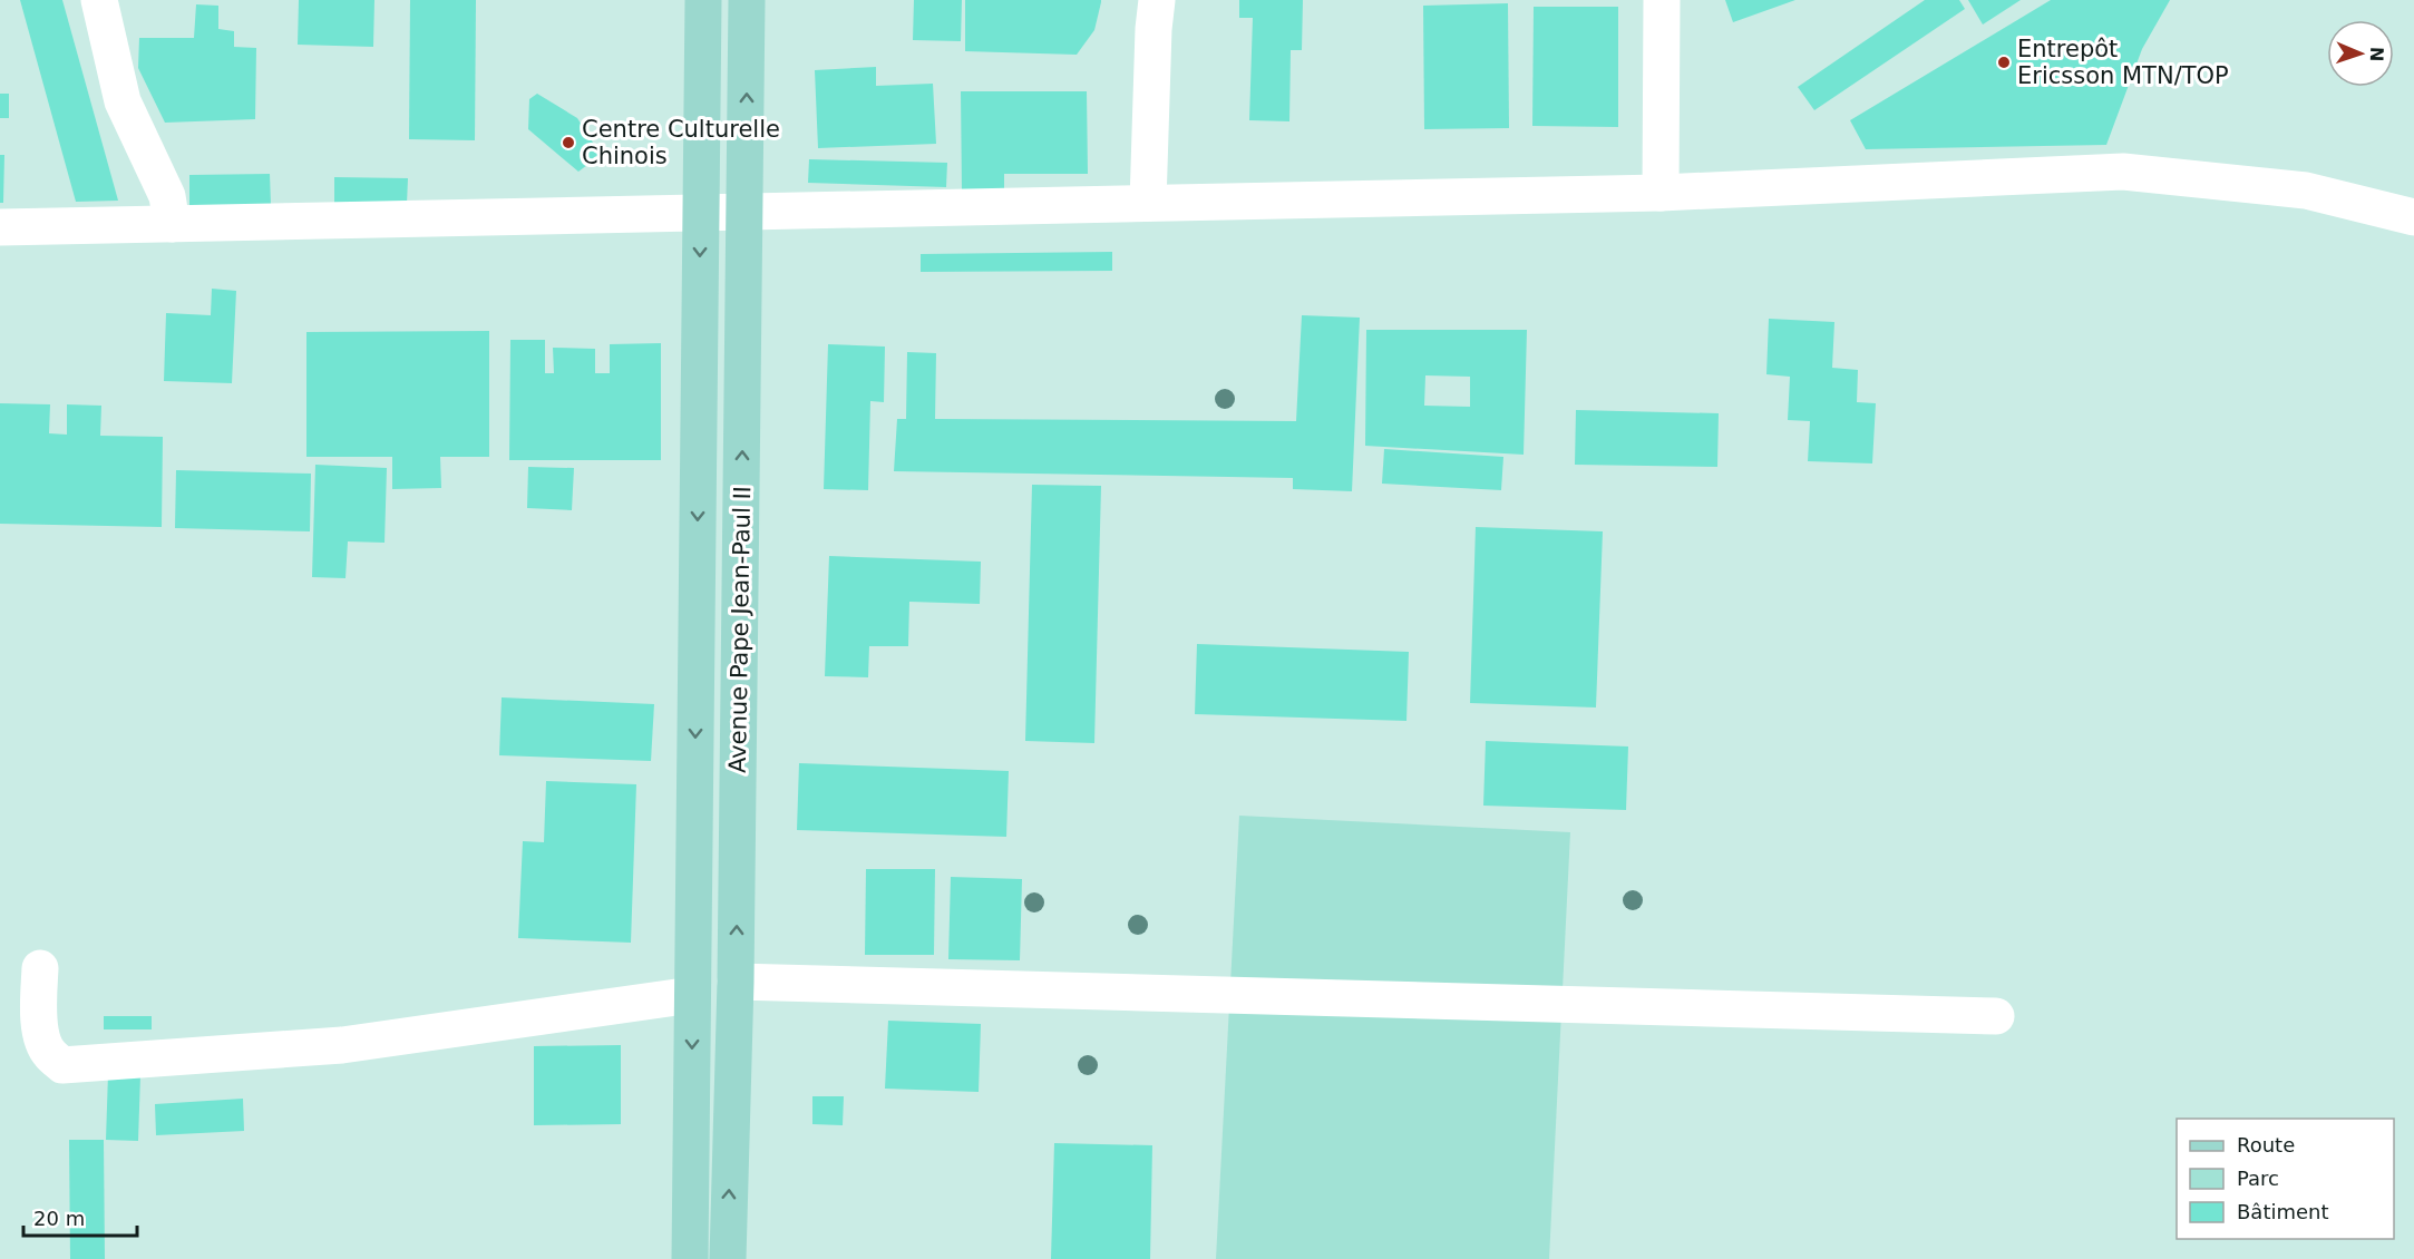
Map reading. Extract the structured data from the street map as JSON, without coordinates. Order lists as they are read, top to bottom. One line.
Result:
{"streets":{"main road":["Avenue Pape Jean-Paul II"]},"places":["Entrepôt Ericsson MTN/TOP","Centre Culturelle Chinois"],"legend":["Route","Parc","Bâtiment"],"scale_bar":"20 m","north":"right"}
